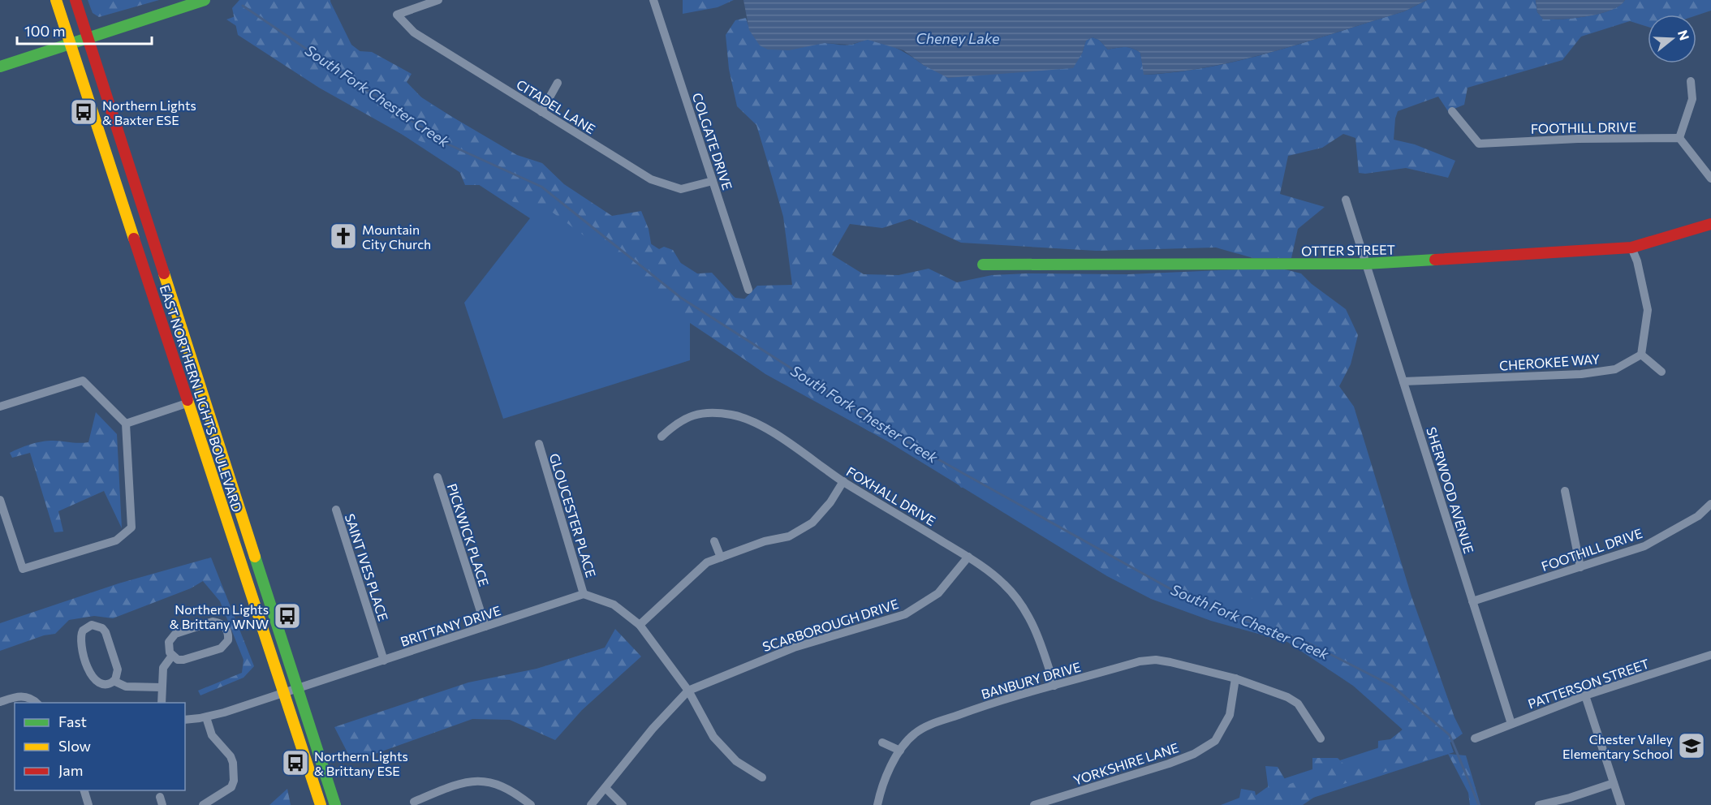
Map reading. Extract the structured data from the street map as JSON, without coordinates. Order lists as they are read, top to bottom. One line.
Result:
{"streets":{"main road":["OTTER STREET","EAST NORTHERN LIGHTS BOULEVARD"],"street":["CITADEL LANE","FOOTHILL DRIVE","COLGATE DRIVE","CHEROKEE WAY","SHERWOOD AVENUE","FOXHALL DRIVE","GLOUCESTER PLACE","PICKWICK PLACE","SAINT IVES PLACE","SCARBOROUGH DRIVE","BRITTANY DRIVE","BANBURY DRIVE","PATTERSON STREET","YORKSHIRE LANE"]},"crossings":[["CITADEL LANE","COLGATE DRIVE"],["FOOTHILL DRIVE","SHERWOOD AVENUE"],["OTTER STREET","SHERWOOD AVENUE"],["CHEROKEE WAY","SHERWOOD AVENUE"],["EAST NORTHERN LIGHTS BOULEVARD","BRITTANY DRIVE"],["SHERWOOD AVENUE","PATTERSON STREET"],["FOXHALL DRIVE","SCARBOROUGH DRIVE"],["FOXHALL DRIVE","BANBURY DRIVE"],["GLOUCESTER PLACE","BRITTANY DRIVE"],["PICKWICK PLACE","BRITTANY DRIVE"],["SAINT IVES PLACE","BRITTANY DRIVE"],["BANBURY DRIVE","YORKSHIRE LANE"]],"water":["Cheney Lake","South Fork Chester Creek"],"places":{"bus stop":["Northern Lights & Baxter ESE","Northern Lights & Brittany WNW","Northern Lights & Brittany ESE"],"church":["Mountain City Church"],"school or university":["Chester Valley Elementary School"]},"legend":["Fast","Slow","Jam"],"scale_bar":"100 m","north":"right"}
